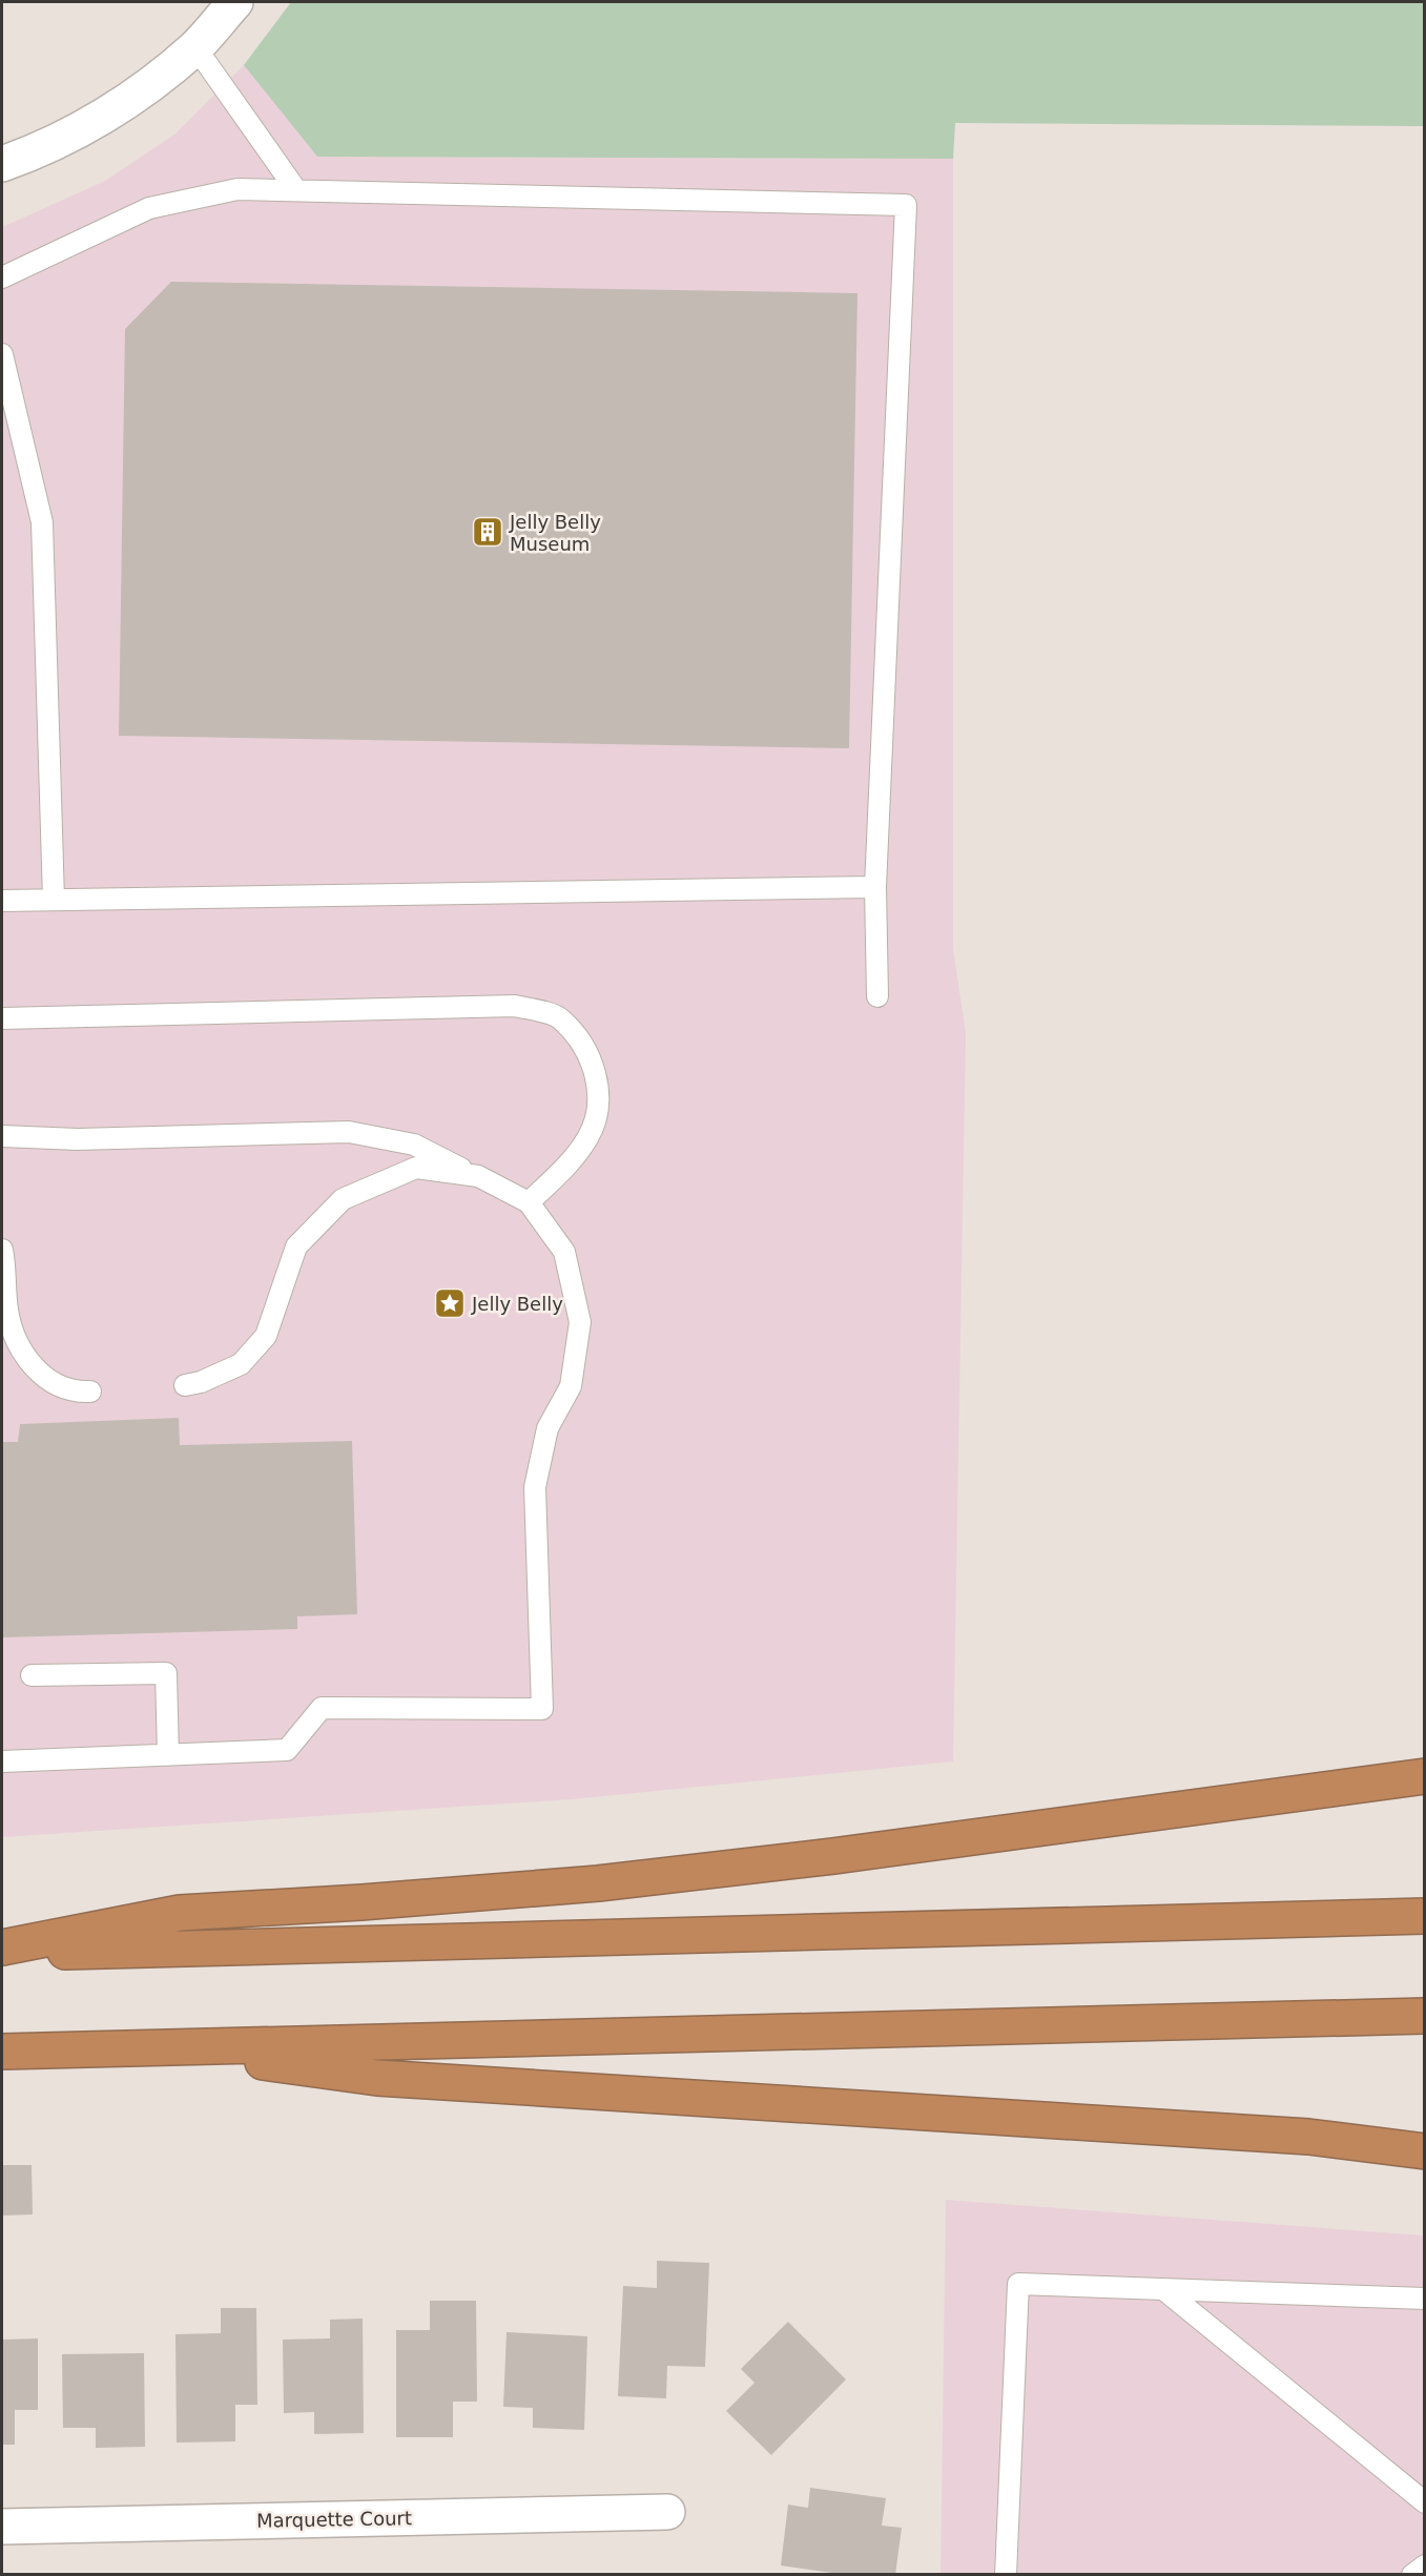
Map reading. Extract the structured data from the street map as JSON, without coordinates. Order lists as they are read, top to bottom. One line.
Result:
{"streets":{"street":["Marquette Court"]},"places":{"building":["Jelly Belly Museum"],"place":["Jelly Belly"]}}
